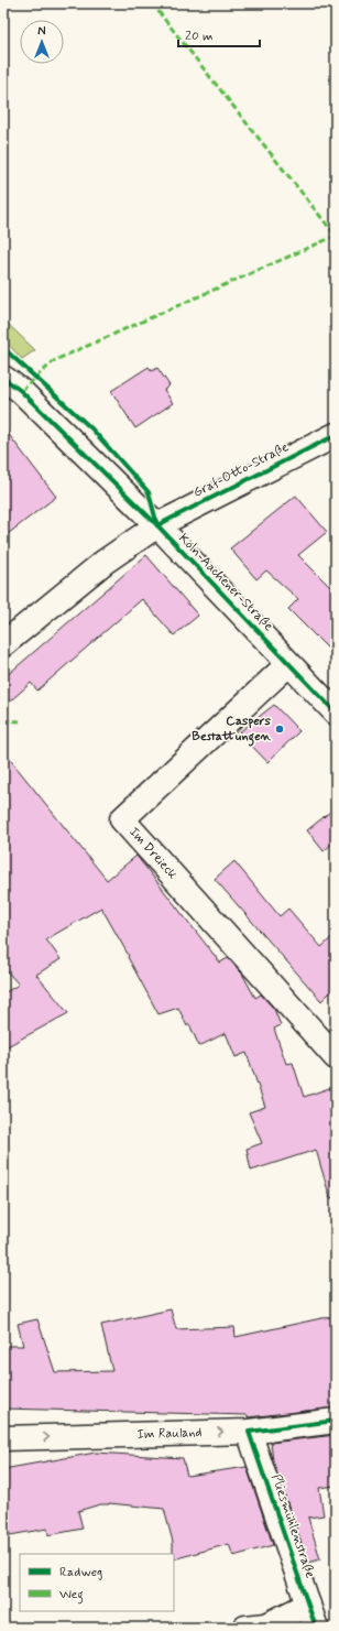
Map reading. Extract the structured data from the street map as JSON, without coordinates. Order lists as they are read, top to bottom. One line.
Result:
{"streets":{"street":["Graf-Otto-Straße","Köln-Aachener-Straße","Im Dreieck","Im Rauland","Pliesmühlenstraße"]},"crossings":[["Graf-Otto-Straße","Köln-Aachener-Straße"],["Köln-Aachener-Straße","Im Dreieck"],["Im Rauland","Pliesmühlenstraße"]],"one_way":["Im Rauland"],"places":["Caspers Bestattungen"],"legend":["Radweg","Weg"],"scale_bar":"20 m","north":"top"}
